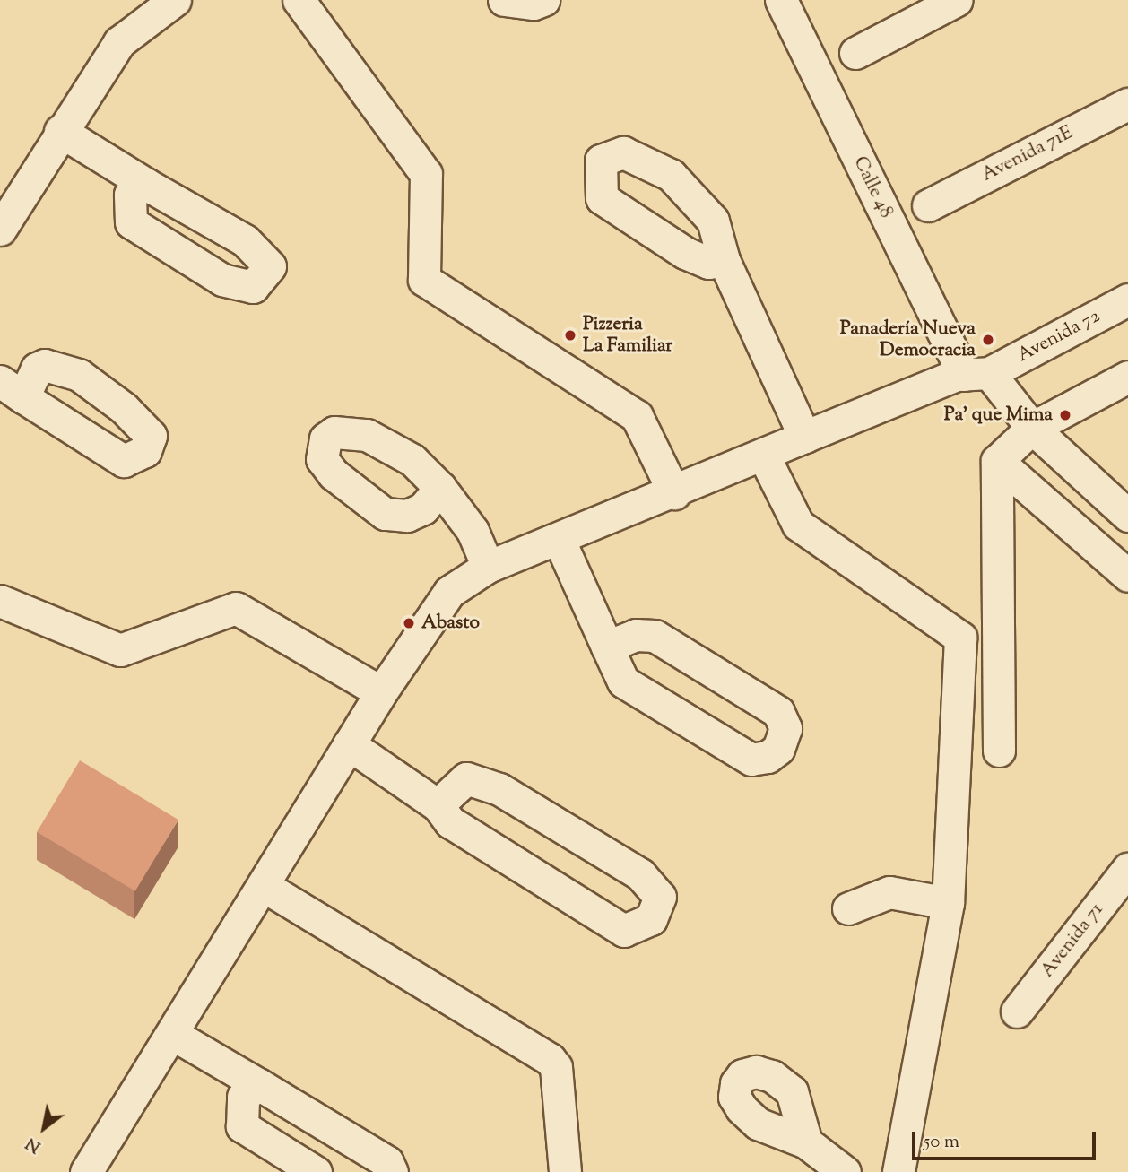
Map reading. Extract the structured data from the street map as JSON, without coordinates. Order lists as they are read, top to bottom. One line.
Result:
{"streets":{"street":["Avenida 71E","Calle 48","Avenida 72","Avenida 71"]},"crossings":[["Calle 48","Avenida 72"]],"places":["Pizzeria La Familiar","Panadería Nueva Democracia","Pa' que Mima","Abasto"],"scale_bar":"50 m","north":"bottom left"}
